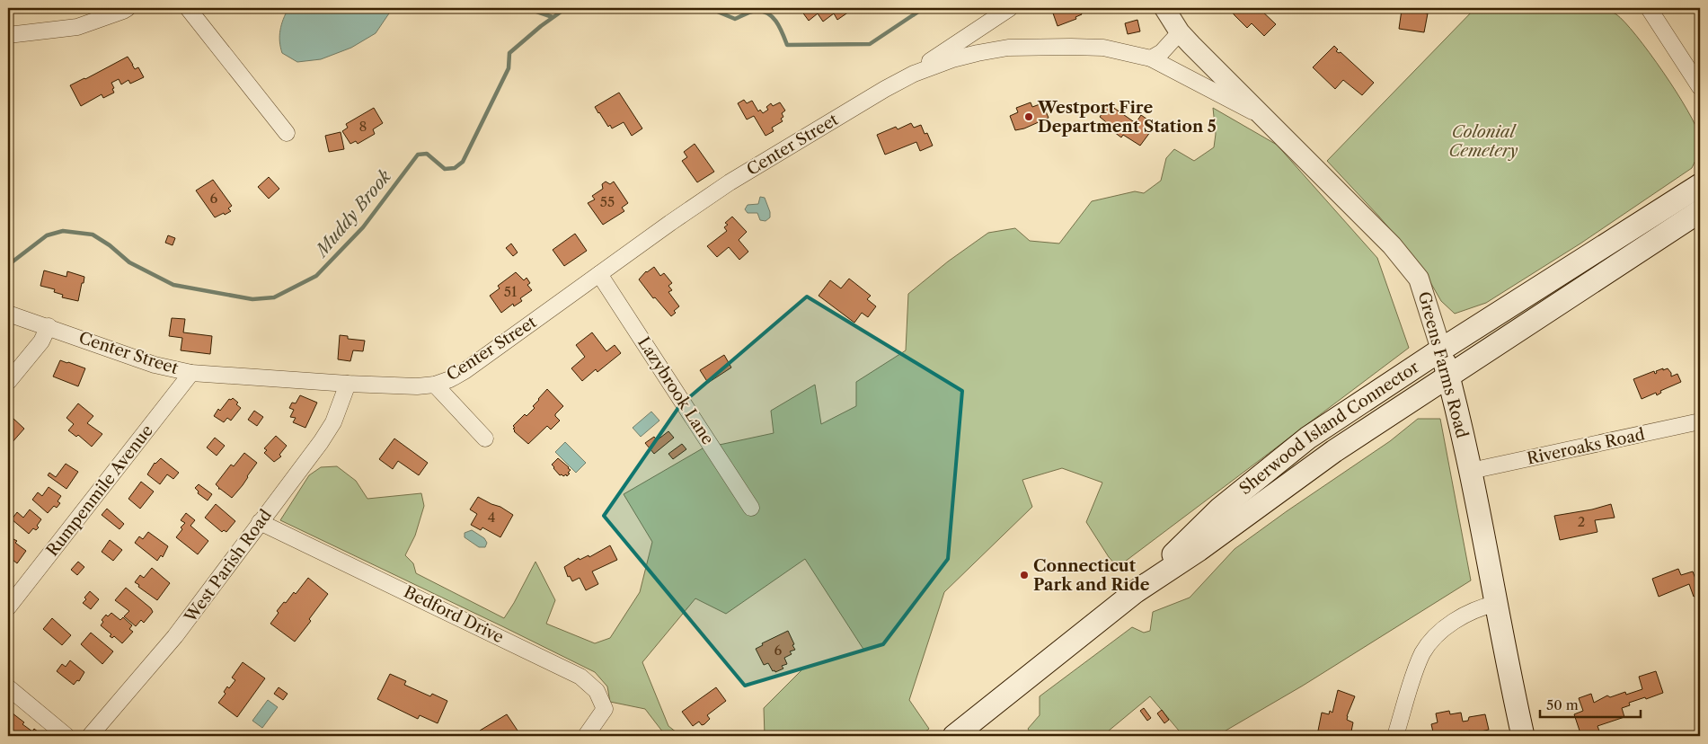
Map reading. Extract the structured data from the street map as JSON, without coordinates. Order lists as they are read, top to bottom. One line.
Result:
{"streets":{"main road":["Greens Farms Road","Sherwood Island Connector"],"street":["Center Street","Lazybrook Lane","Riveroaks Road","Rumpenmile Avenue","West Parish Road","Bedford Drive"]},"crossings":[["Center Street","Greens Farms Road"],["Center Street","Lazybrook Lane"],["Center Street","Rumpenmile Avenue"],["Center Street","West Parish Road"],["Greens Farms Road","Sherwood Island Connector"],["Greens Farms Road","Riveroaks Road"],["West Parish Road","Bedford Drive"]],"water":["Muddy Brook"],"parks":["Colonial Cemetery"],"places":["Westport Fire Department Station 5","Connecticut Park and Ride"],"house_numbers":["8","6","55","51","4","2","6"],"scale_bar":"50 m"}
